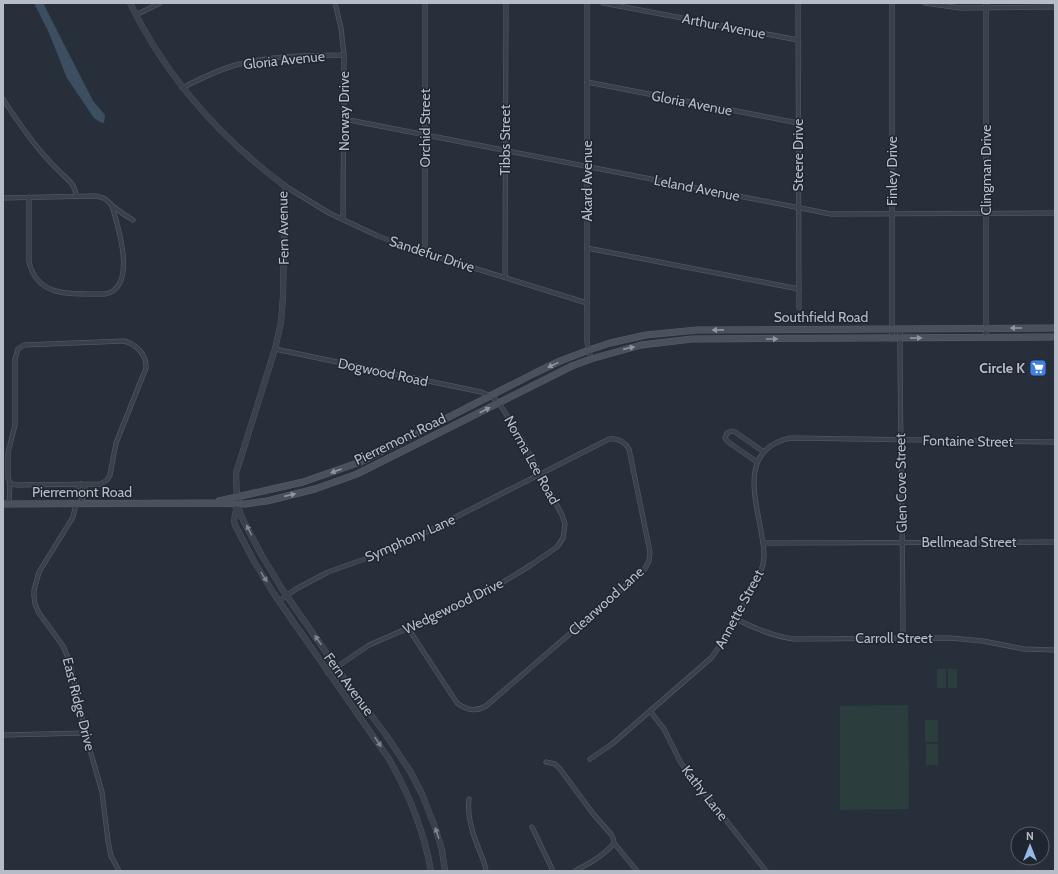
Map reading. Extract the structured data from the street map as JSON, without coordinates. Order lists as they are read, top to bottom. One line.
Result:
{"streets":{"main road":["Southfield Road","Pierremont Road"],"street":["Arthur Avenue","Gloria Avenue","Norway Drive","Orchid Street","Tibbs Street","Steere Drive","Clingman Drive","Finley Drive","Akard Avenue","Leland Avenue","Fern Avenue","Sandefur Drive","Dogwood Road","Fontaine Street","Norma Lee Road","Glen Cove Street","Symphony Lane","Bellmead Street","Clearwood Lane","Wedgewood Drive","Annette Street","Carroll Street","East Ridge Drive","Kathy Lane"]},"crossings":[["Arthur Avenue","Steere Drive"],["Gloria Avenue","Norway Drive"],["Gloria Avenue","Steere Drive"],["Gloria Avenue","Akard Avenue"],["Gloria Avenue","Fern Avenue"],["Norway Drive","Leland Avenue"],["Norway Drive","Sandefur Drive"],["Orchid Street","Leland Avenue"],["Orchid Street","Sandefur Drive"],["Tibbs Street","Leland Avenue"],["Tibbs Street","Sandefur Drive"],["Steere Drive","Leland Avenue"],["Clingman Drive","Leland Avenue"],["Clingman Drive","Southfield Road"],["Finley Drive","Leland Avenue"],["Finley Drive","Southfield Road"],["Akard Avenue","Leland Avenue"],["Akard Avenue","Sandefur Drive"],["Akard Avenue","Southfield Road"],["Akard Avenue","Pierremont Road"],["Fern Avenue","Sandefur Drive"],["Fern Avenue","Dogwood Road"],["Fern Avenue","Pierremont Road"],["Fern Avenue","Symphony Lane"],["Fern Avenue","Wedgewood Drive"],["Southfield Road","Pierremont Road"],["Southfield Road","Glen Cove Street"],["Dogwood Road","Pierremont Road"],["Dogwood Road","Norma Lee Road"],["Pierremont Road","Norma Lee Road"],["Pierremont Road","East Ridge Drive"],["Fontaine Street","Glen Cove Street"],["Fontaine Street","Annette Street"],["Norma Lee Road","Symphony Lane"],["Norma Lee Road","Clearwood Lane"],["Norma Lee Road","Wedgewood Drive"],["Glen Cove Street","Bellmead Street"],["Glen Cove Street","Carroll Street"],["Symphony Lane","Clearwood Lane"],["Bellmead Street","Annette Street"],["Clearwood Lane","Wedgewood Drive"],["Annette Street","Carroll Street"],["Annette Street","Kathy Lane"]],"places":{"supermarket":["Circle K"]},"north":"top"}
